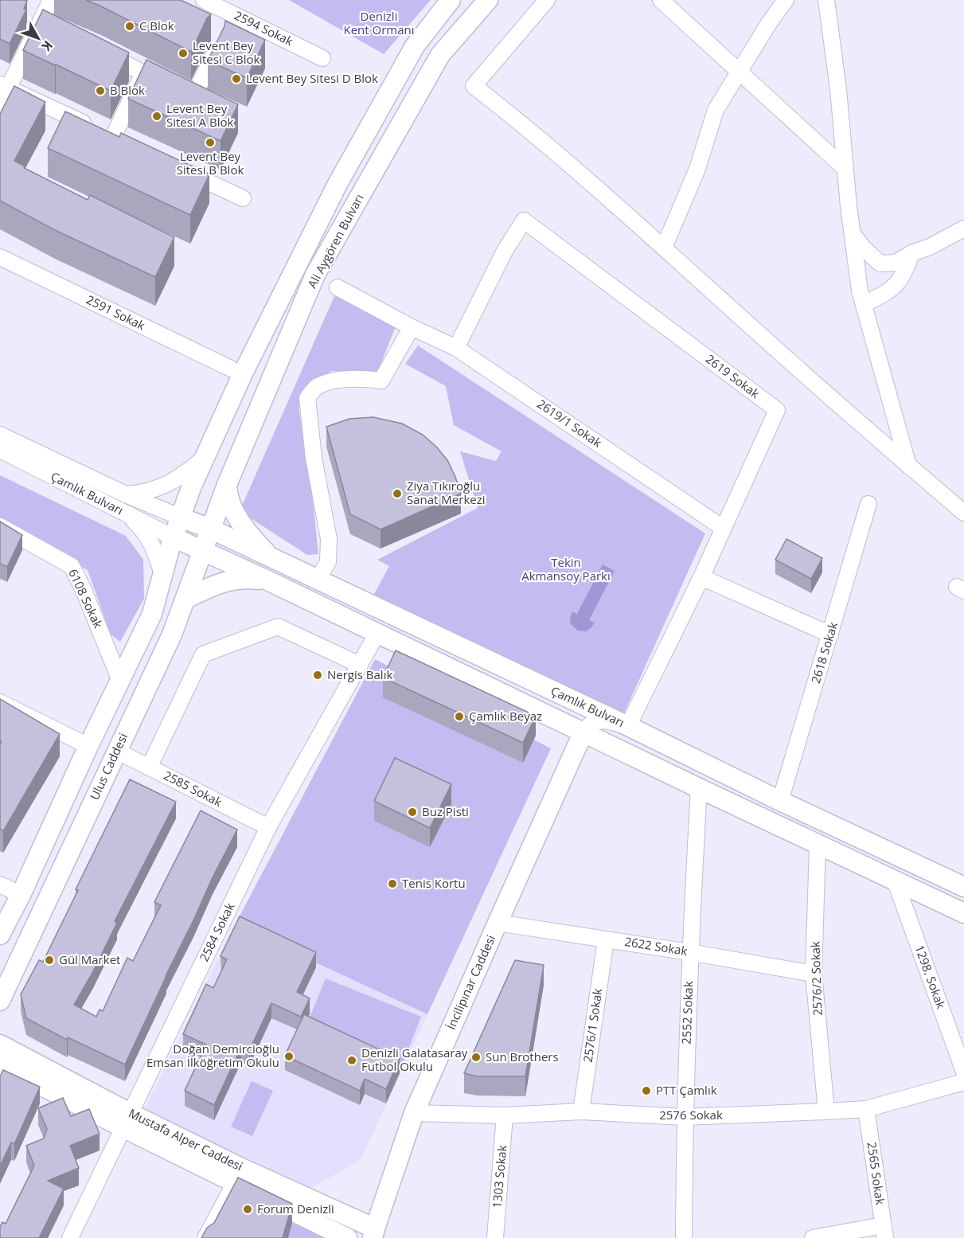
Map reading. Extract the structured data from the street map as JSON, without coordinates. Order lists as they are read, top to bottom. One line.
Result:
{"streets":{"main road":["Ali Aygören Bulvarı","Çamlık Bulvarı","Ulus Caddesi","İncilipınar Caddesi","Mustafa Alper Caddesi"],"street":["2594 Sokak","2591 Sokak","2619 Sokak","2619/1 Sokak","6108 Sokak","2618 Sokak","2585 Sokak","2584 Sokak","2622 Sokak","1298. Sokak","2576/2 Sokak","2552 Sokak","2576/1 Sokak","2576 Sokak","2565 Sokak","1303 Sokak"]},"crossings":[["Ali Aygören Bulvarı","Çamlık Bulvarı"],["Ali Aygören Bulvarı","Ulus Caddesi"],["2619 Sokak","2619/1 Sokak"],["2619 Sokak","Çamlık Bulvarı"],["Çamlık Bulvarı","2618 Sokak"],["Çamlık Bulvarı","Ulus Caddesi"],["Çamlık Bulvarı","2584 Sokak"],["Çamlık Bulvarı","1298. Sokak"],["Çamlık Bulvarı","2576/2 Sokak"],["Çamlık Bulvarı","İncilipınar Caddesi"],["Çamlık Bulvarı","2552 Sokak"],["Ulus Caddesi","2585 Sokak"],["2585 Sokak","2584 Sokak"],["2584 Sokak","Mustafa Alper Caddesi"],["2622 Sokak","2576/2 Sokak"],["2622 Sokak","İncilipınar Caddesi"],["2622 Sokak","2552 Sokak"],["2622 Sokak","2576/1 Sokak"],["2576/2 Sokak","2576 Sokak"],["İncilipınar Caddesi","2576 Sokak"],["İncilipınar Caddesi","Mustafa Alper Caddesi"],["2552 Sokak","2576 Sokak"],["2576/1 Sokak","2576 Sokak"],["2576 Sokak","2565 Sokak"],["2576 Sokak","1303 Sokak"]],"parks":["Denizli Kent Ormanı","Tekin Akmansoy Parkı"],"places":["C Blok","Levent Bey Sitesi C Blok","Levent Bey Sitesi D Blok","B Blok","Levent Bey Sitesi A Blok","Levent Bey Sitesi B Blok","Ziya Tıkıroğlu Sanat Merkezi","Nergis Balık","Çamlık Beyaz","Buz Pisti","Tenis Kortu","Gül Market","Doğan Demircioğlu Emsan İlköğretim Okulu","Sun Brothers","Denizli Galatasaray Futbol Okulu","PTT Çamlık","Forum Denizli"],"north":"bottom right"}
